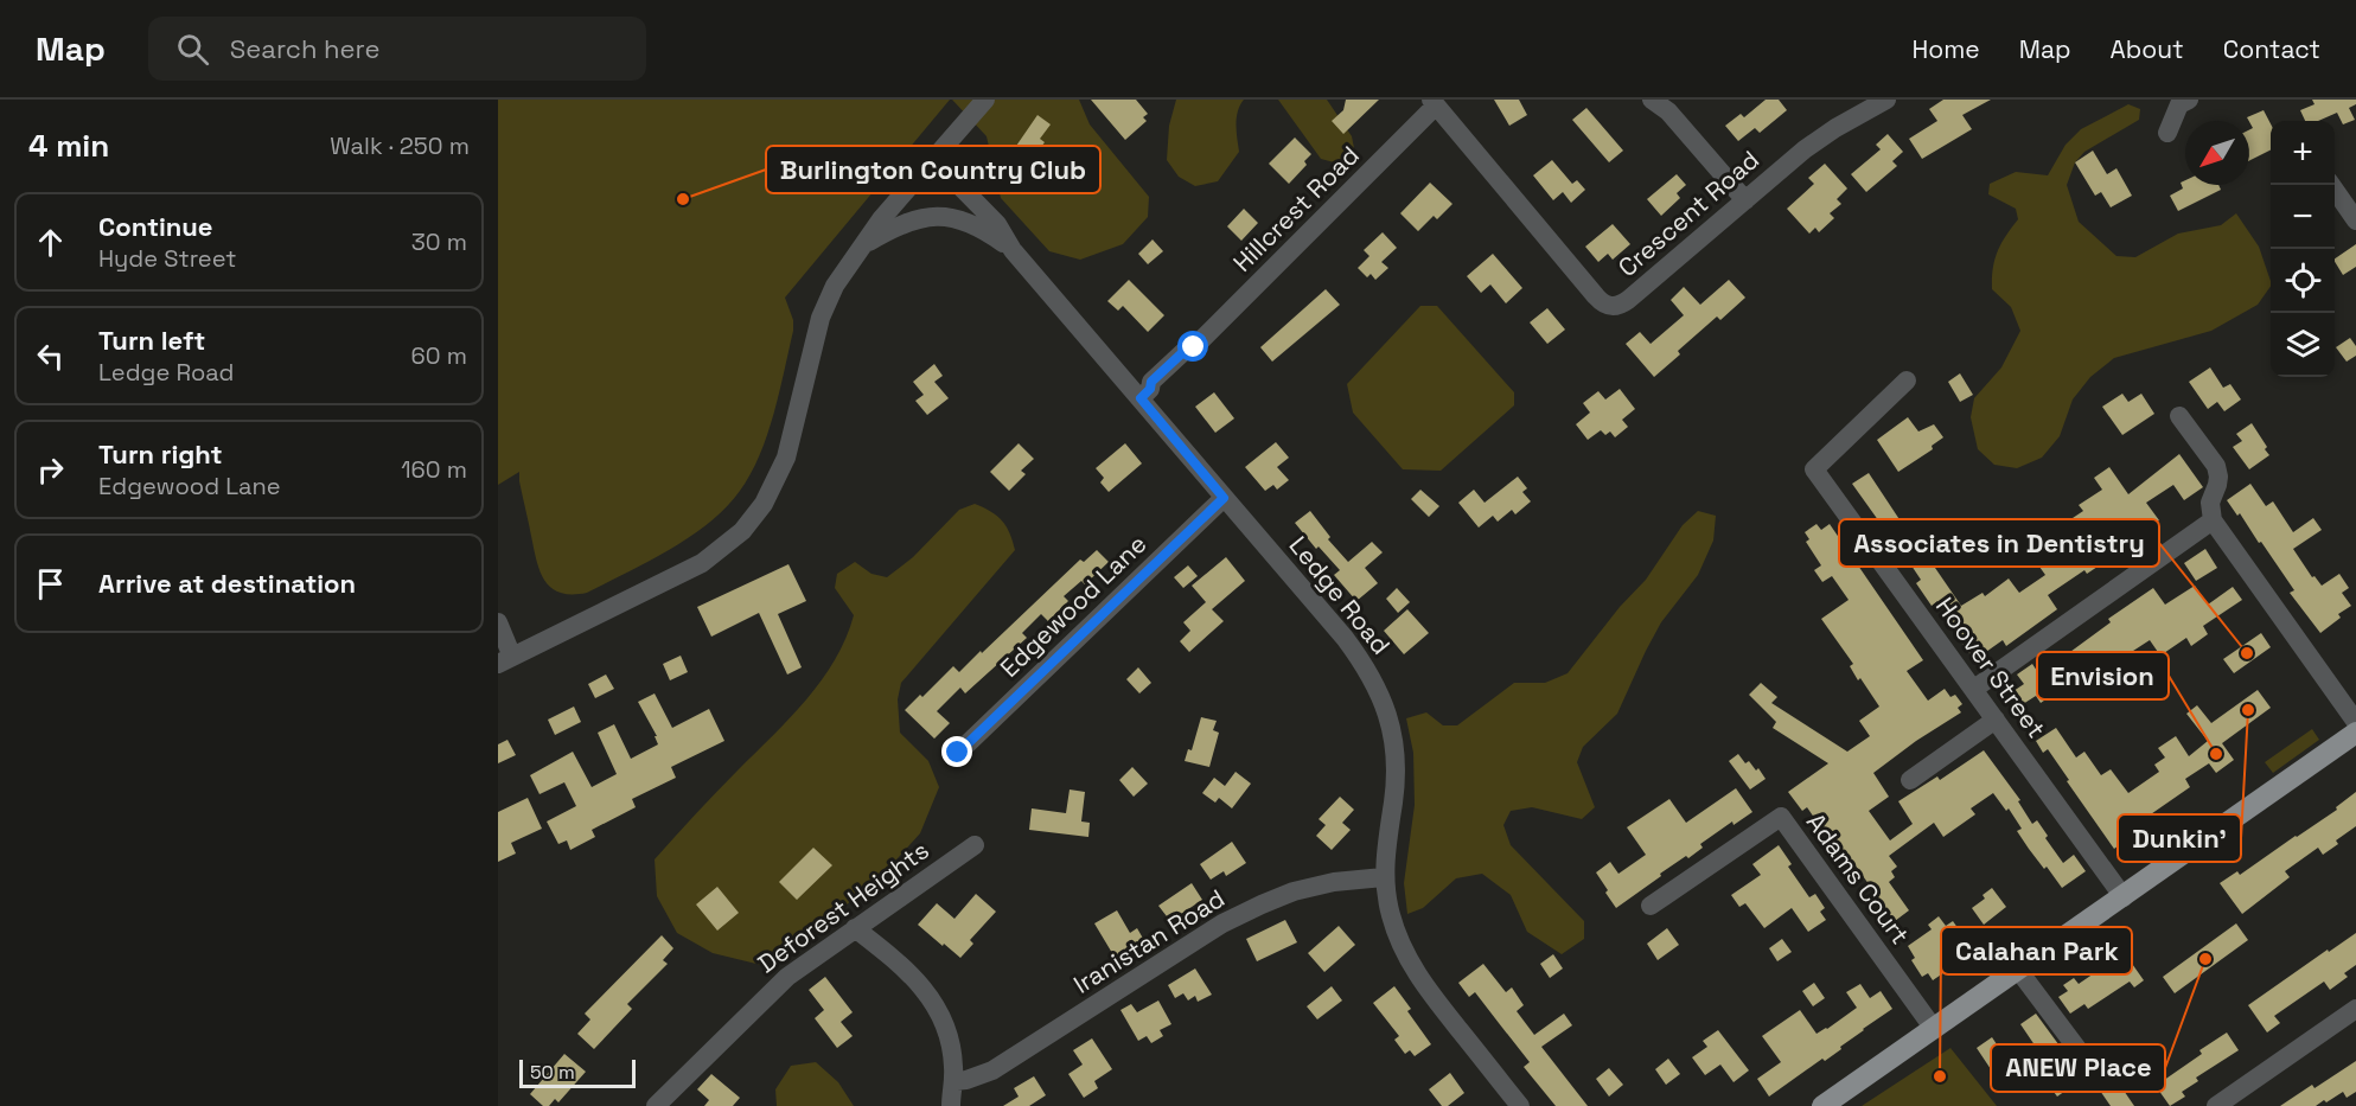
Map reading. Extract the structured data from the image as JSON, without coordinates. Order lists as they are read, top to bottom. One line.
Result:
{"streets":{"street":["Hillcrest Road","Crescent Road","Ledge Road","Edgewood Lane","Hoover Street","Adams Court","Deforest Heights","Iranistan Road"]},"crossings":[["Hillcrest Road","Crescent Road"],["Hillcrest Road","Ledge Road"],["Ledge Road","Edgewood Lane"],["Ledge Road","Iranistan Road"]],"places":["Burlington Country Club","Associates in Dentistry","Dunkin'","Envision","ANEW Place","Calahan Park"],"scale_bar":"50 m","north":"bottom left","page":{"header":"Map","search":"Search here","nav":["Home","Map","About","Contact"],"heading":["4 min","Walk · 250 m"],"map_buttons":["+","−"],"list":[["Continue","Hyde Street","30 m"],["Turn left","Ledge Road","60 m"],["Turn right","Edgewood Lane","160 m"],"Arrive at destination"],"scale":"50 m"}}
